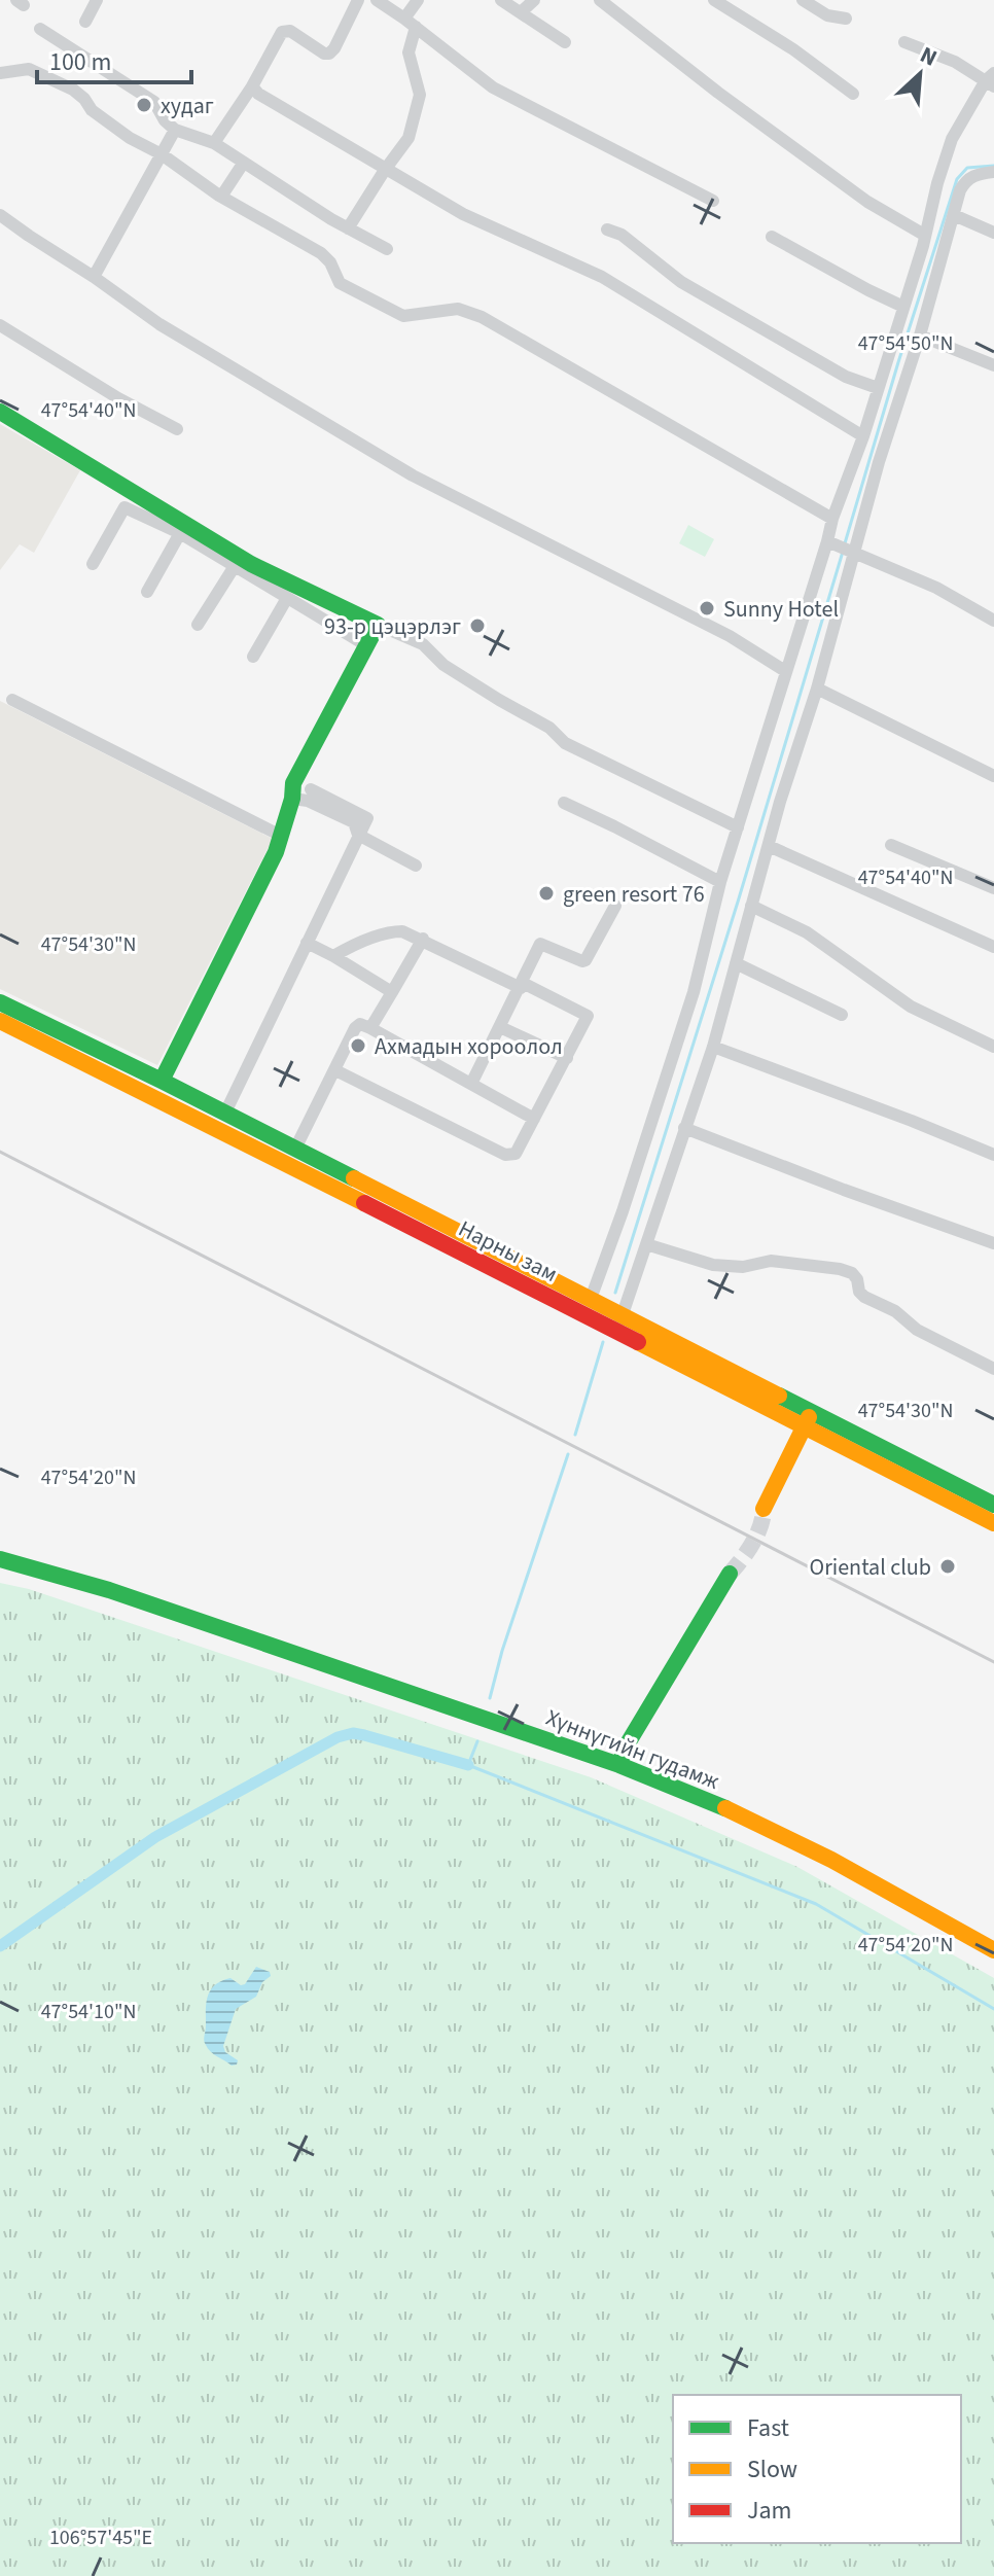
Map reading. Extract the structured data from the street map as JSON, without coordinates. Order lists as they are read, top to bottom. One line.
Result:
{"streets":{"main road":["Нарны зам","Хүннүгийн гудамж"]},"places":["худаг","Sunny Hotel","93-р цэцэрлэг","green resort 76","Ахмадын хороолол","Oriental club"],"legend":["Fast","Slow","Jam"],"scale_bar":"100 m","north":"top right","coordinates":["47°54'50\"N","47°54'40\"N","47°54'30\"N","47°54'20\"N","47°54'10\"N","106°57'45\"E"]}
